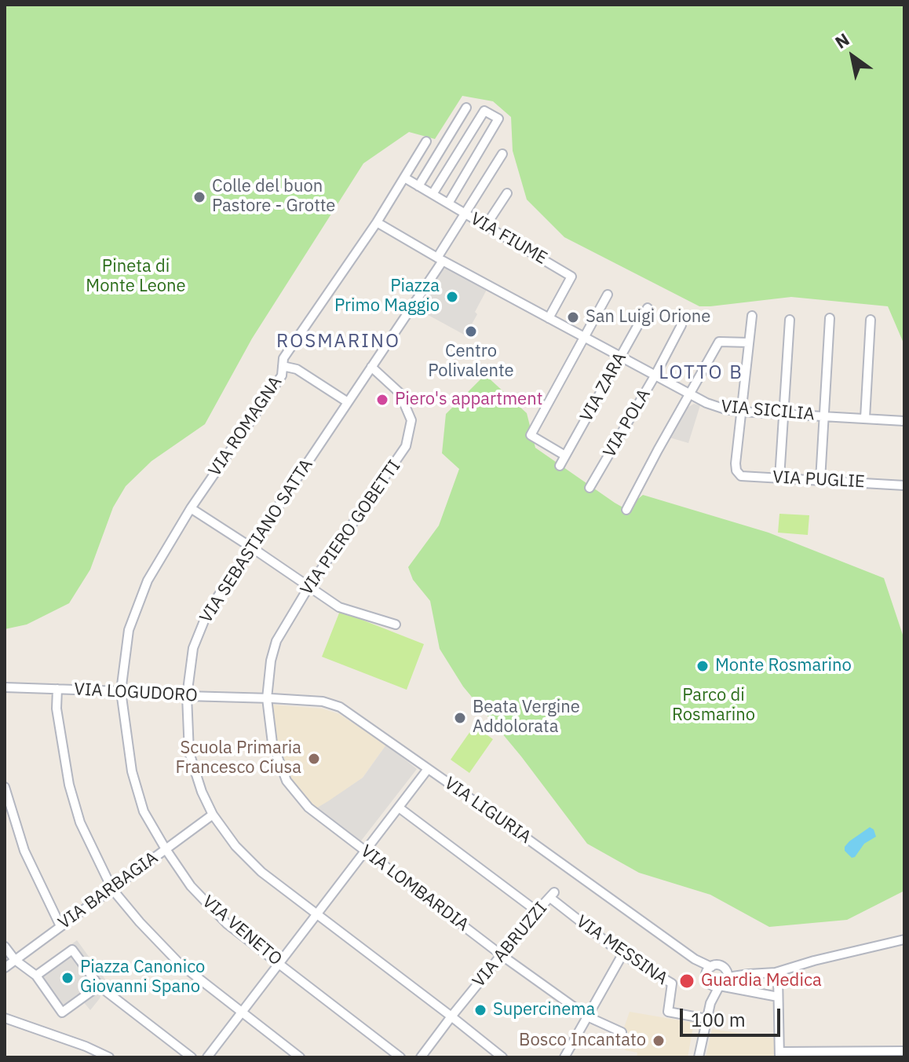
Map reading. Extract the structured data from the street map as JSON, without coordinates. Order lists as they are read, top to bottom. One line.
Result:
{"streets":{"street":["VIA FIUME","VIA ZARA","VIA SICILIA","VIA POLA","VIA ROMAGNA","VIA PUGLIE","VIA PIERO GOBETTI","VIA SEBASTIANO SATTA","VIA LOGUDORO","VIA LIGURIA","VIA LOMBARDIA","VIA BARBAGIA","VIA VENETO","VIA ABRUZZI","VIA MESSINA"]},"crossings":[["VIA FIUME","VIA SICILIA"],["VIA FIUME","VIA ROMAGNA"],["VIA FIUME","VIA SEBASTIANO SATTA"],["VIA ZARA","VIA SICILIA"],["VIA SICILIA","VIA POLA"],["VIA SICILIA","VIA ROMAGNA"],["VIA SICILIA","VIA PUGLIE"],["VIA SICILIA","VIA SEBASTIANO SATTA"],["VIA ROMAGNA","VIA LOGUDORO"],["VIA ROMAGNA","VIA VENETO"],["VIA PIERO GOBETTI","VIA SEBASTIANO SATTA"],["VIA PIERO GOBETTI","VIA LOGUDORO"],["VIA PIERO GOBETTI","VIA LIGURIA"],["VIA PIERO GOBETTI","VIA LOMBARDIA"],["VIA SEBASTIANO SATTA","VIA LOGUDORO"],["VIA SEBASTIANO SATTA","VIA BARBAGIA"],["VIA SEBASTIANO SATTA","VIA ABRUZZI"],["VIA LOGUDORO","VIA LIGURIA"],["VIA LOGUDORO","VIA LOMBARDIA"],["VIA LOGUDORO","VIA VENETO"],["VIA LIGURIA","VIA LOMBARDIA"],["VIA LOMBARDIA","VIA ABRUZZI"],["VIA BARBAGIA","VIA VENETO"],["VIA ABRUZZI","VIA MESSINA"]],"districts":["ROSMARINO","LOTTO B"],"parks":["Pineta di Monte Leone","Parco di Rosmarino"],"places":["Colle del buon Pastore - Grotte","Piazza Primo Maggio","San Luigi Orione","Centro Polivalente","Piero's appartment","Monte Rosmarino","Beata Vergine Addolorata","Scuola Primaria Francesco Ciusa","Piazza Canonico Giovanni Spano","Guardia Medica","Supercinema","Bosco Incantato"],"scale_bar":"100 m","north":"top left"}
